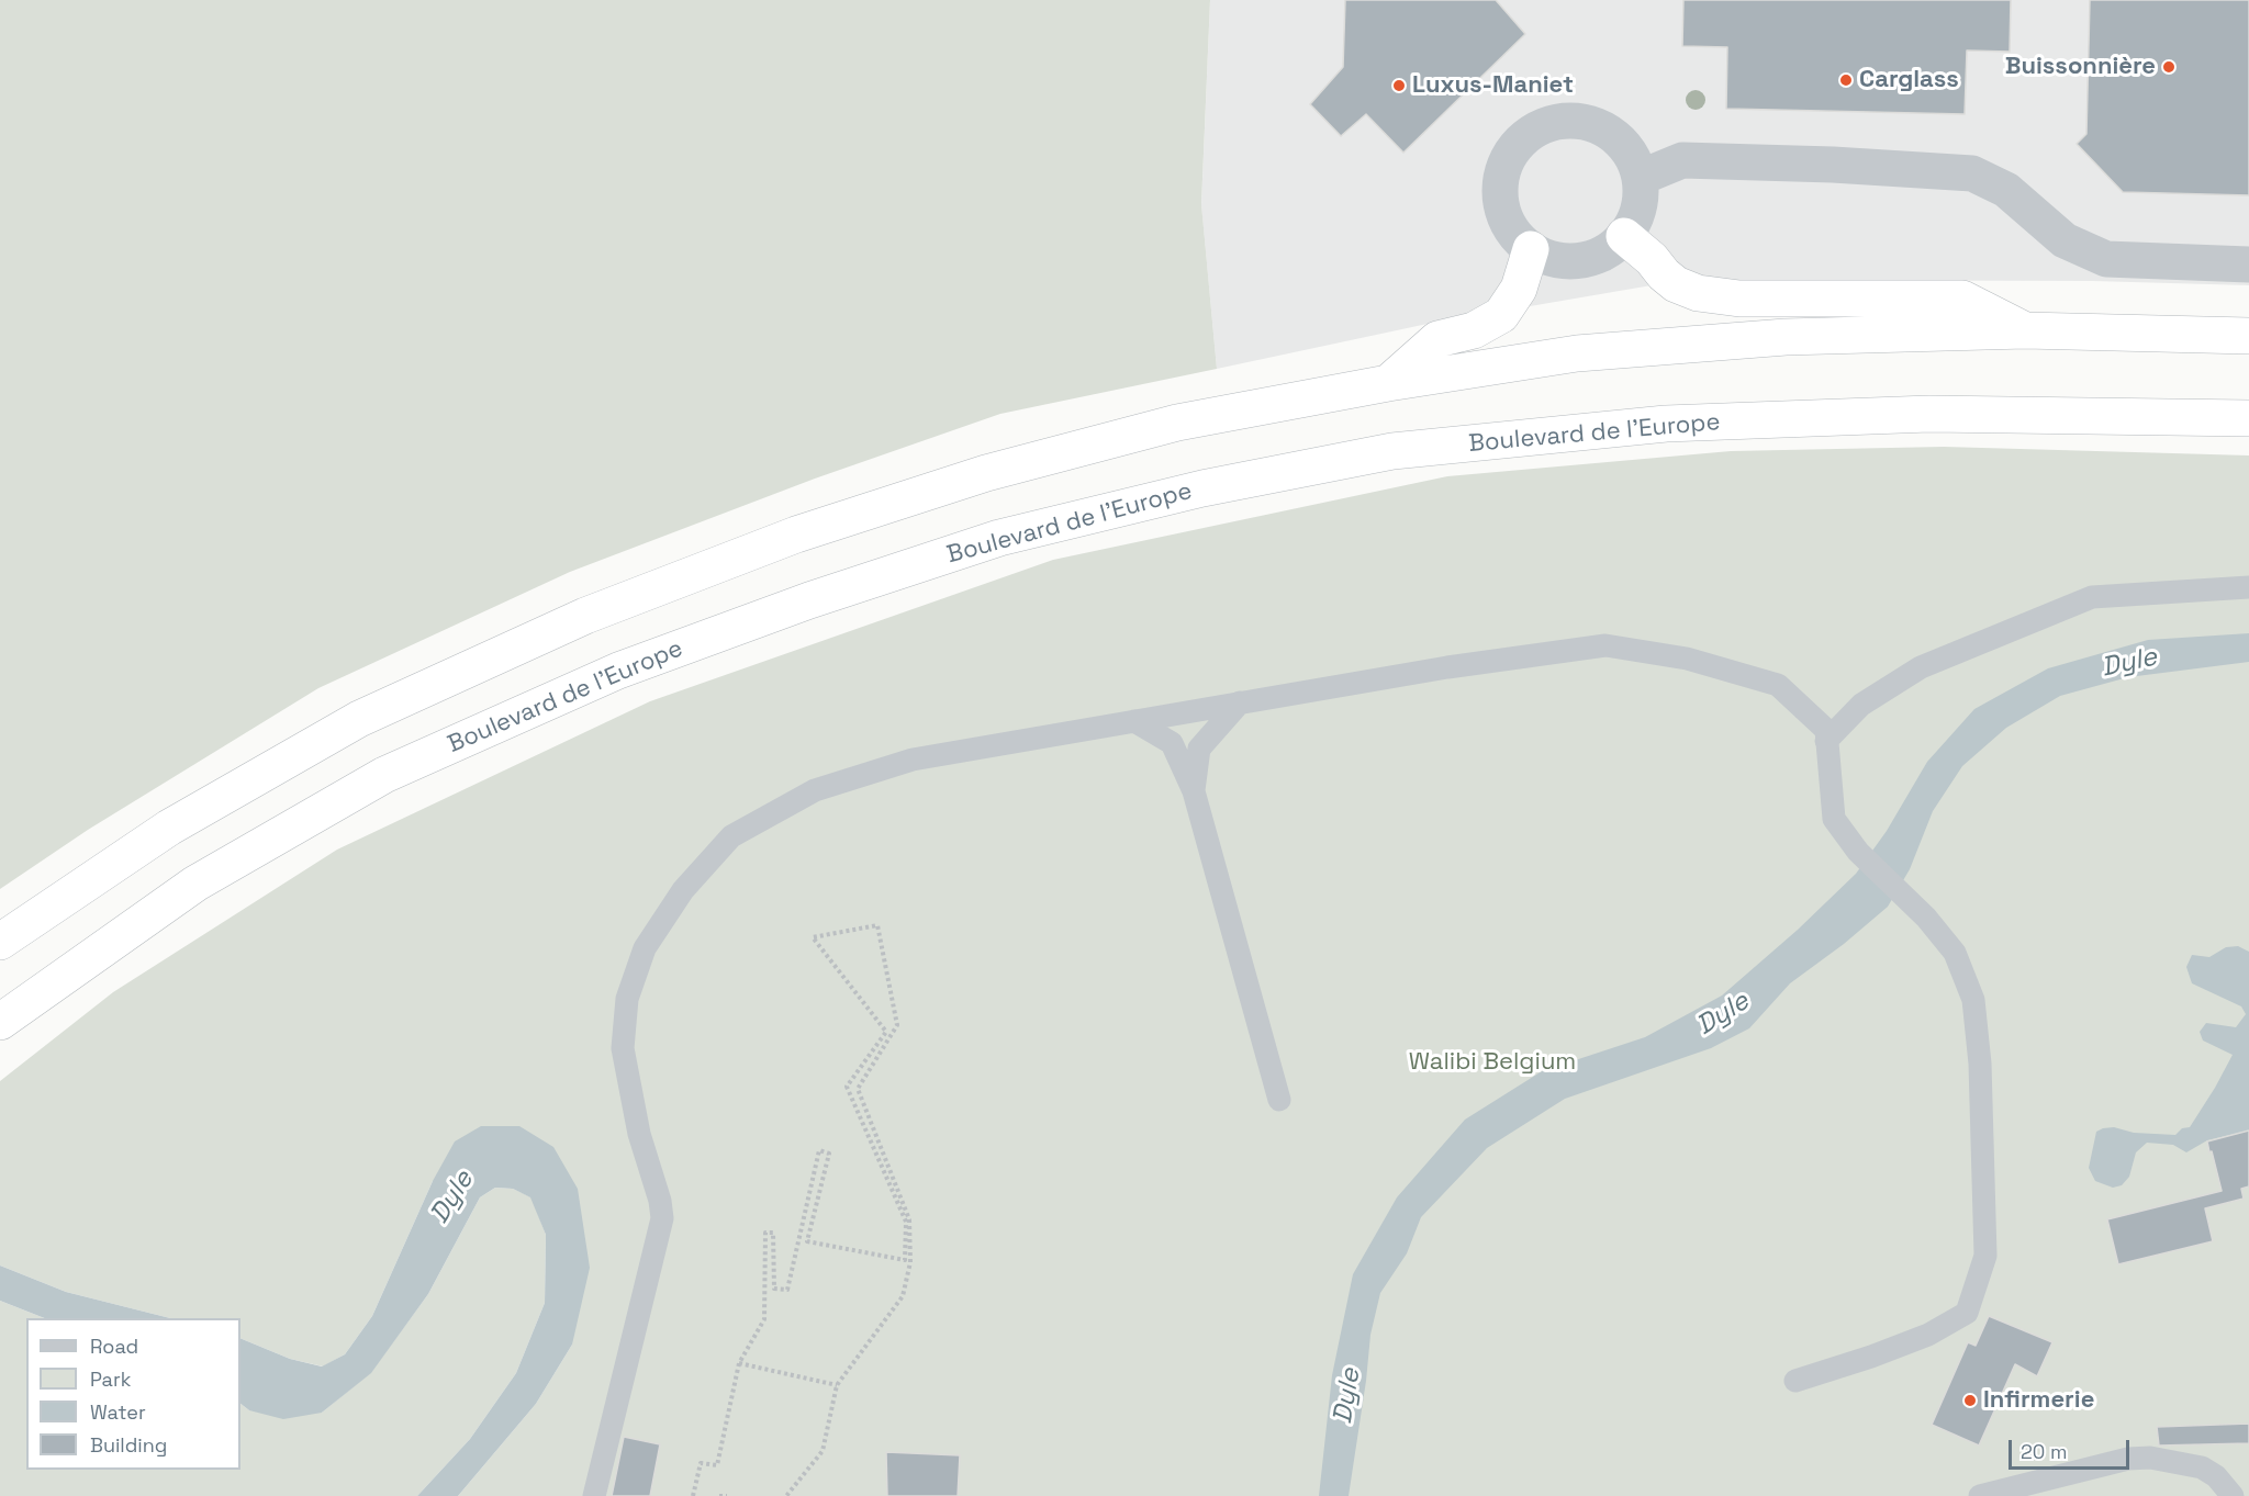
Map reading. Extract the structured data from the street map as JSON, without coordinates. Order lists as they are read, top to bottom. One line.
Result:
{"streets":{"highway":["Boulevard de l'Europe"]},"water":["Dyle"],"parks":["Walibi Belgium"],"places":["Buissonnière","Carglass","Luxus-Maniet","Infirmerie"],"legend":["Road","Park","Water","Building"],"scale_bar":"20 m"}
